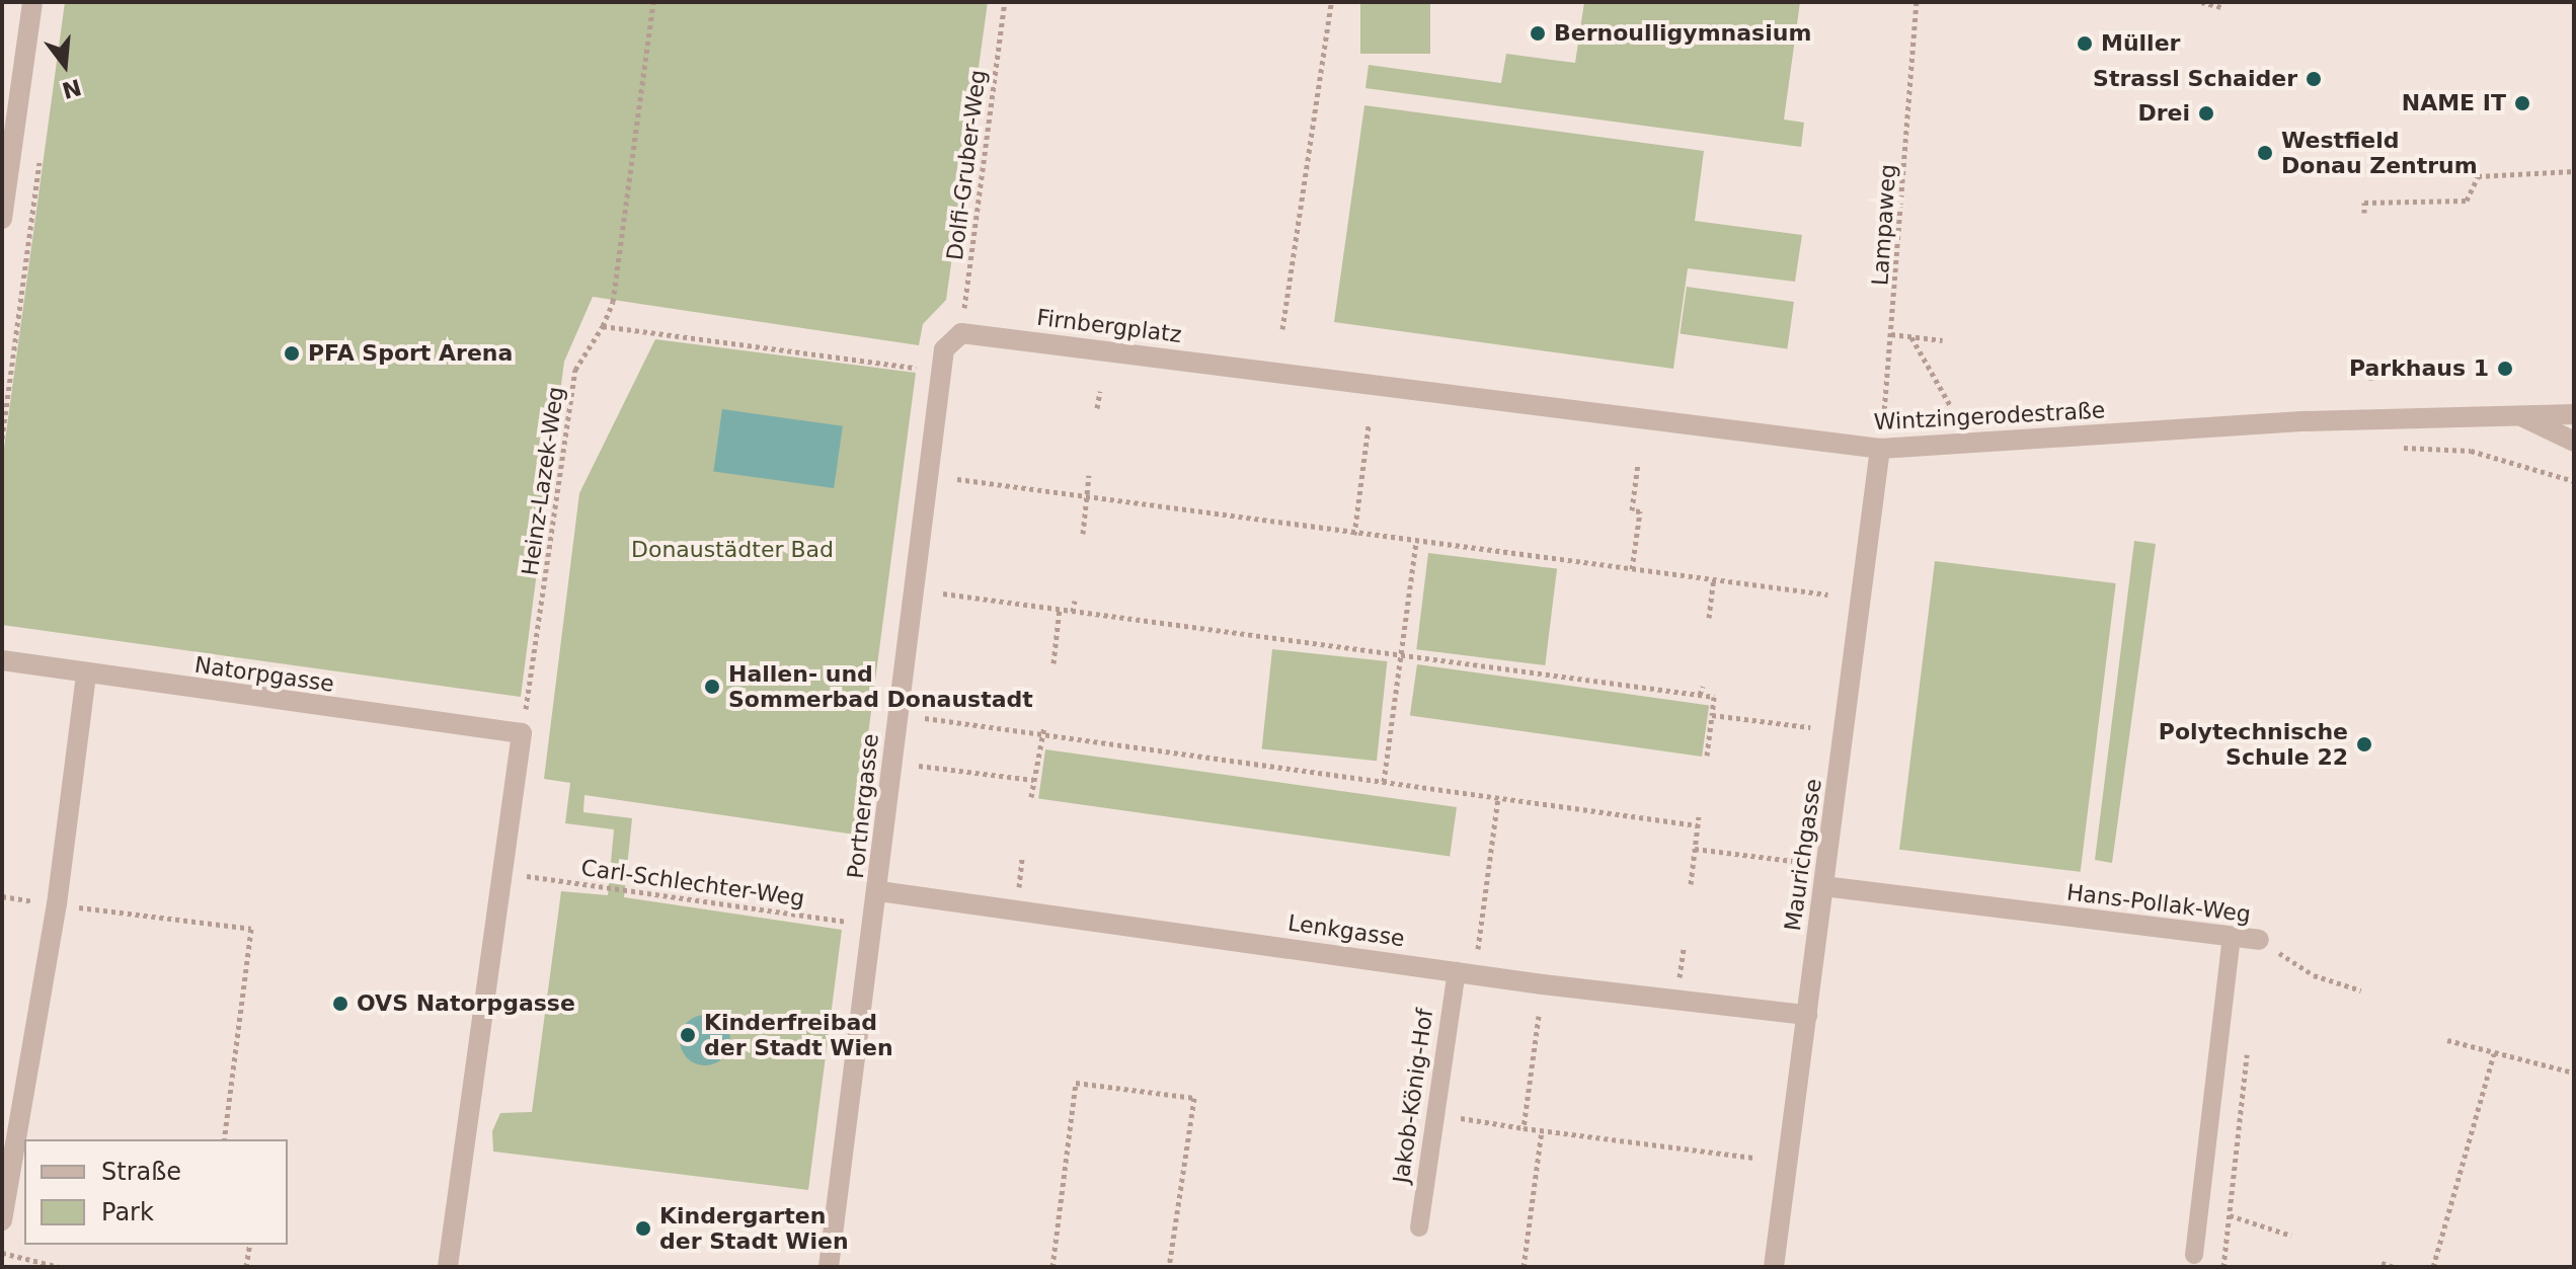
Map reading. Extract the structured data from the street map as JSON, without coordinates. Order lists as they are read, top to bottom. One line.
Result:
{"streets":{"street":["Firnbergplatz","Wintzingerodestraße","Natorpgasse","Portnergasse","Maurichgasse","Hans-Pollak-Weg","Lenkgasse"],"lane":["Jakob-König-Hof"],"path":["Dolfi-Gruber-Weg","Lampaweg","Heinz-Lazek-Weg","Carl-Schlechter-Weg"]},"crossings":[["Dolfi-Gruber-Weg","Firnbergplatz"],["Dolfi-Gruber-Weg","Portnergasse"],["Lampaweg","Wintzingerodestraße"],["Lampaweg","Maurichgasse"],["Firnbergplatz","Wintzingerodestraße"],["Firnbergplatz","Portnergasse"],["Wintzingerodestraße","Maurichgasse"],["Heinz-Lazek-Weg","Natorpgasse"],["Portnergasse","Lenkgasse"],["Maurichgasse","Hans-Pollak-Weg"],["Maurichgasse","Lenkgasse"],["Lenkgasse","Jakob-König-Hof"]],"parks":["Donaustädter Bad"],"places":["Bernoulligymnasium","Müller","Strassl Schaider","NAME IT","Drei","Westfield Donau Zentrum","PFA Sport Arena","Parkhaus 1","Hallen- und Sommerbad Donaustadt","Polytechnische Schule 22","OVS Natorpgasse","Kinderfreibad der Stadt Wien","Kindergarten der Stadt Wien"],"legend":["Straße","Park"],"north":"bottom"}
